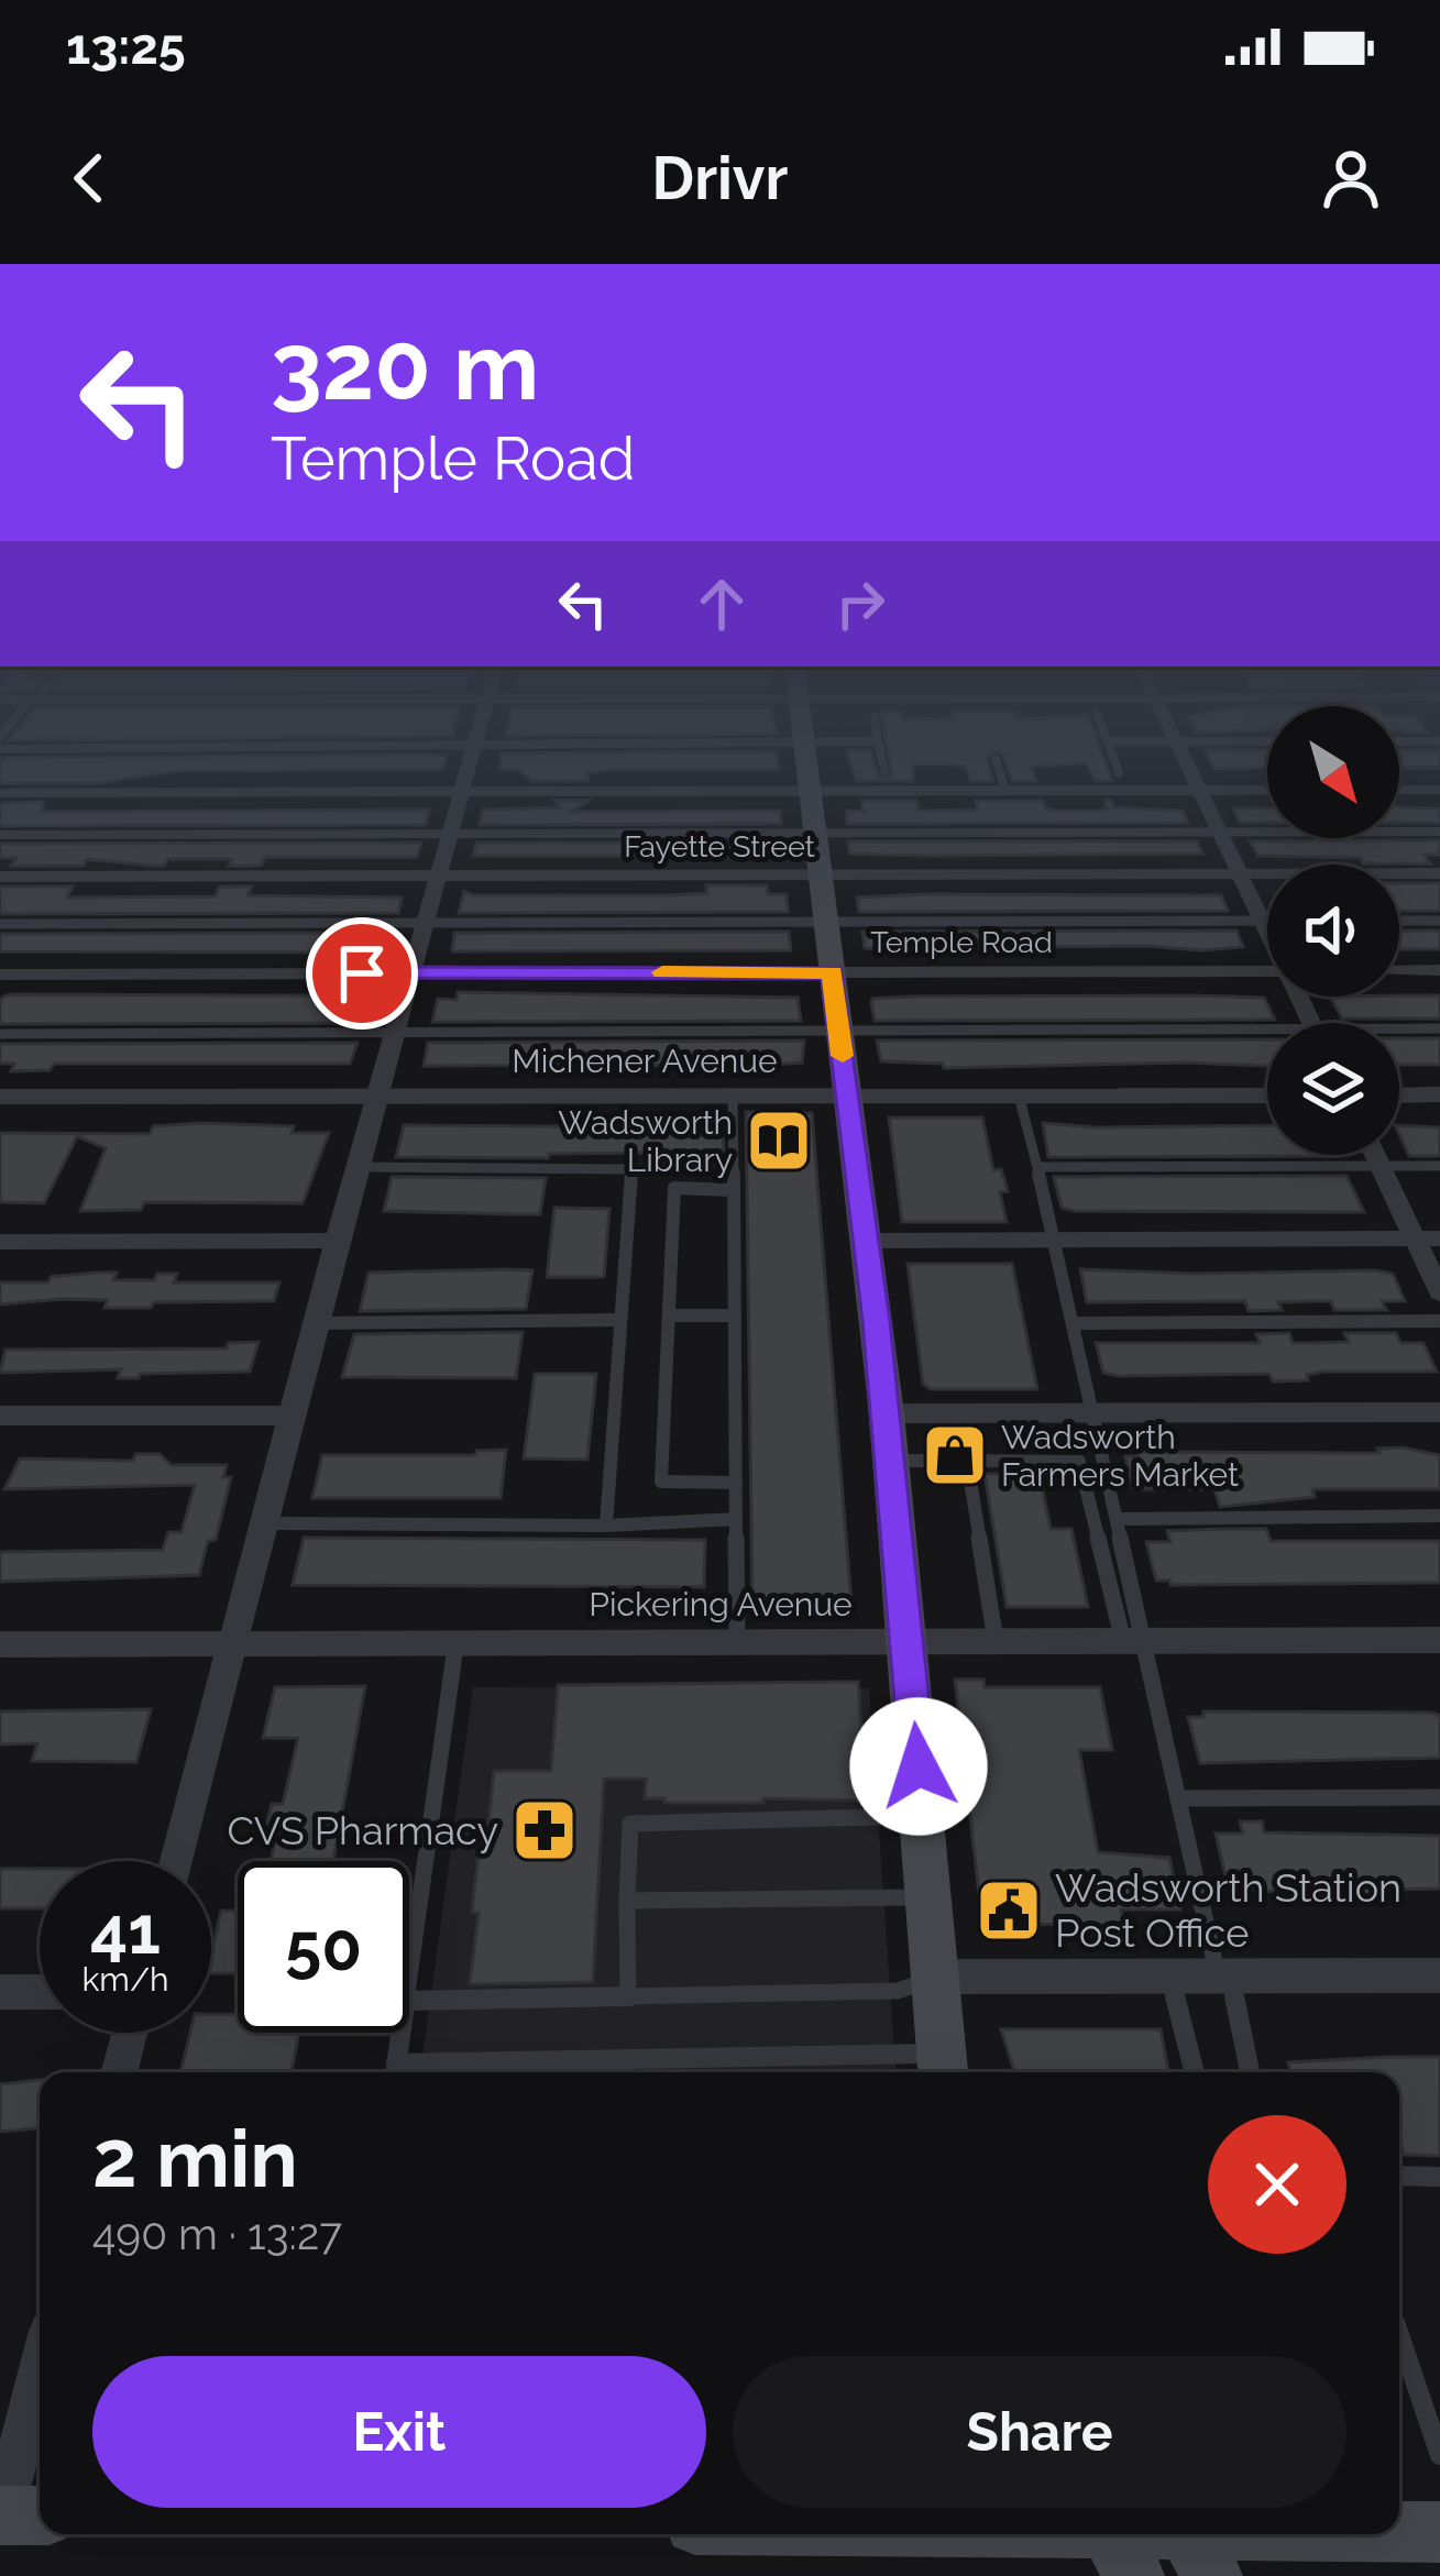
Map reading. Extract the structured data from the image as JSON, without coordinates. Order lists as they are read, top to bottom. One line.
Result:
{"streets":{"street":["Fayette Street","Temple Road","Michener Avenue","Pickering Avenue"]},"places":{"library":["Wadsworth Library"],"shop":["Wadsworth Farmers Market"],"pharmacy":["CVS Pharmacy"],"public building":["Wadsworth Station Post Office"]},"north":"bottom right","page":{"status":"13:25","header":"Drivr","turn":["320 m","Temple Road"],"speed":"41 km/h","limit":"50","heading":["2 min","490 m · 13:27"],"buttons":["Exit","Share"]}}
